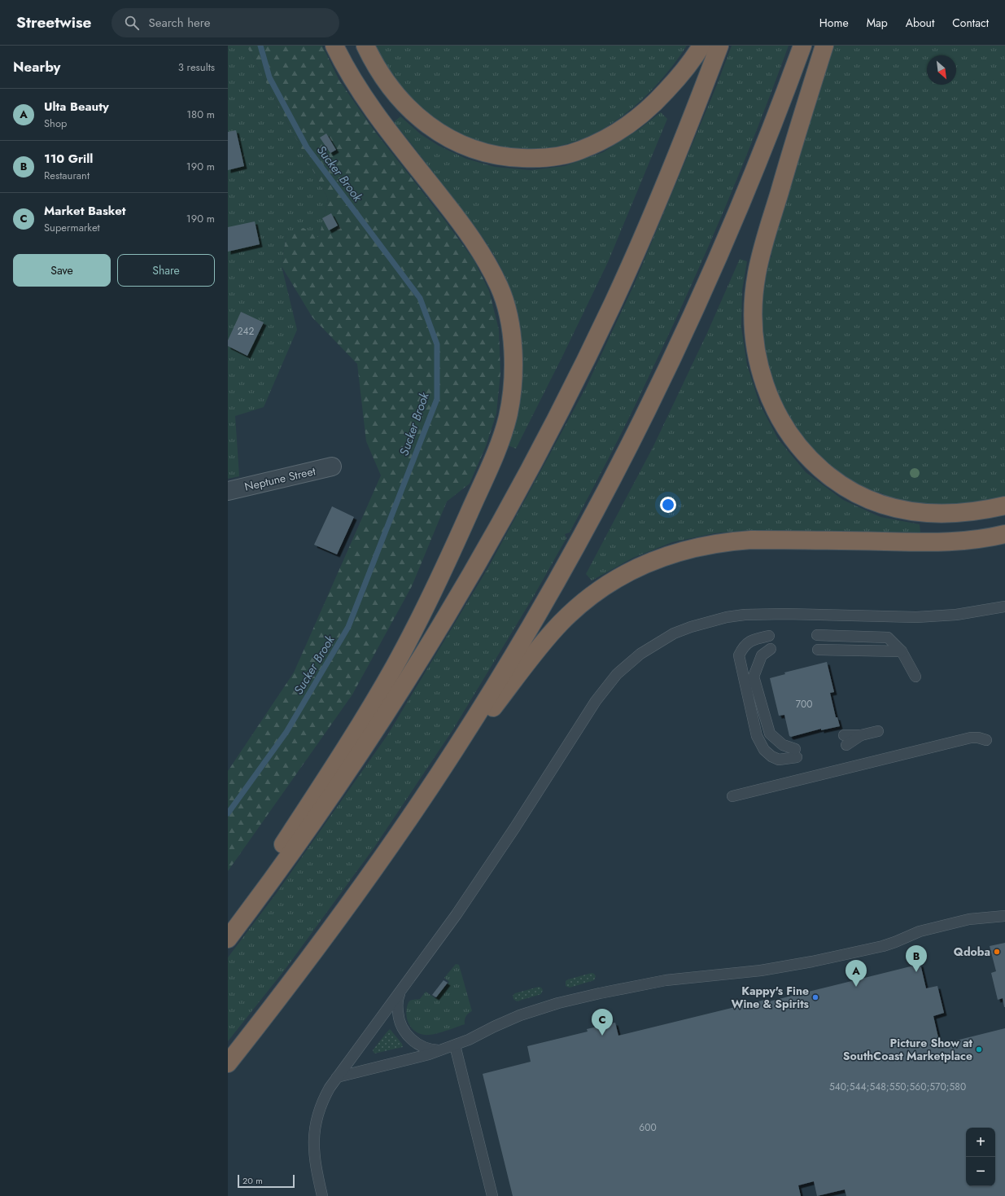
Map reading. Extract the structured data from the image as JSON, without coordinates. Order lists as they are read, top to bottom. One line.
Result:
{"streets":{"street":["Neptune Street"]},"water":["Sucker Brook"],"places":["Qdoba","Kappy's Fine Wine & Spirits","Picture Show at SouthCoast Marketplace"],"house_numbers":["242","700","540;544;548;550;560;570;580","600"],"scale_bar":"20 m","north":"bottom right","page":{"header":"Streetwise","search":"Search here","nav":["Home","Map","About","Contact"],"heading":["Nearby","3 results"],"list":[{"mark":"A","name":"Ulta Beauty","note":"Shop","value":"180 m"},{"mark":"B","name":"110 Grill","note":"Restaurant","value":"190 m"},{"mark":"C","name":"Market Basket","note":"Supermarket","value":"190 m"}],"buttons":["Save","Share"],"pins":["B","A","C"],"map_buttons":["+","−"],"scale":"20 m"}}
